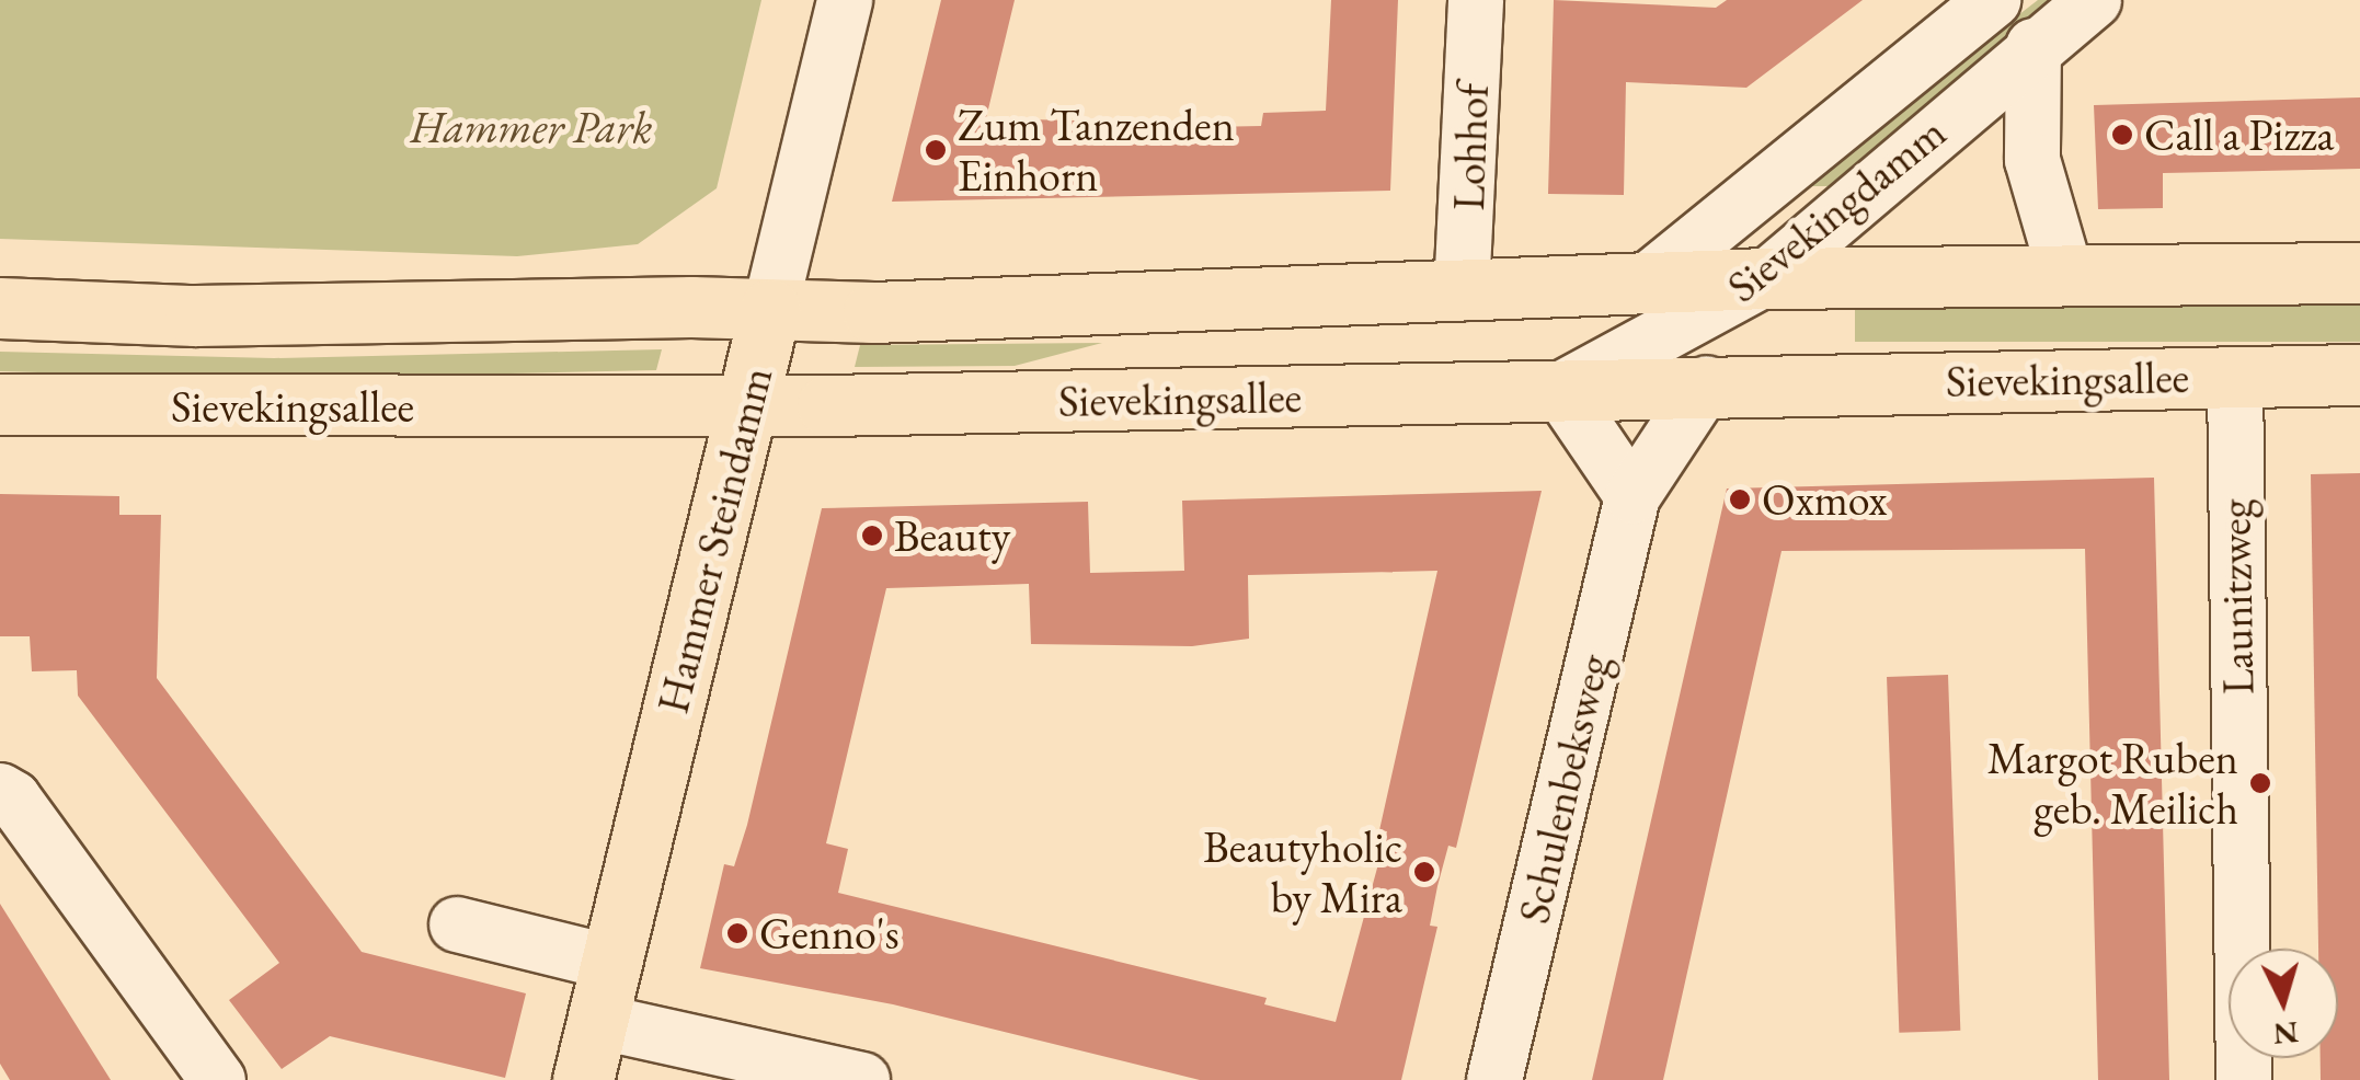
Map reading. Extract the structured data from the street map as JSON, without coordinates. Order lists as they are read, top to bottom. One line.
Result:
{"streets":{"main road":["Sievekingsallee","Hammer Steindamm"],"street":["Lohhof","Sievekingdamm","Launitzweg","Schulenbeksweg"]},"crossings":[["Lohhof","Sievekingsallee"],["Sievekingdamm","Sievekingsallee"],["Sievekingsallee","Hammer Steindamm"],["Sievekingsallee","Launitzweg"],["Sievekingsallee","Schulenbeksweg"]],"parks":["Hammer Park"],"places":["Call a Pizza","Zum Tanzenden Einhorn","Oxmox","Beauty","Margot Ruben geb. Meilich","Beautyholic by Mira","Genno's"],"north":"bottom"}
